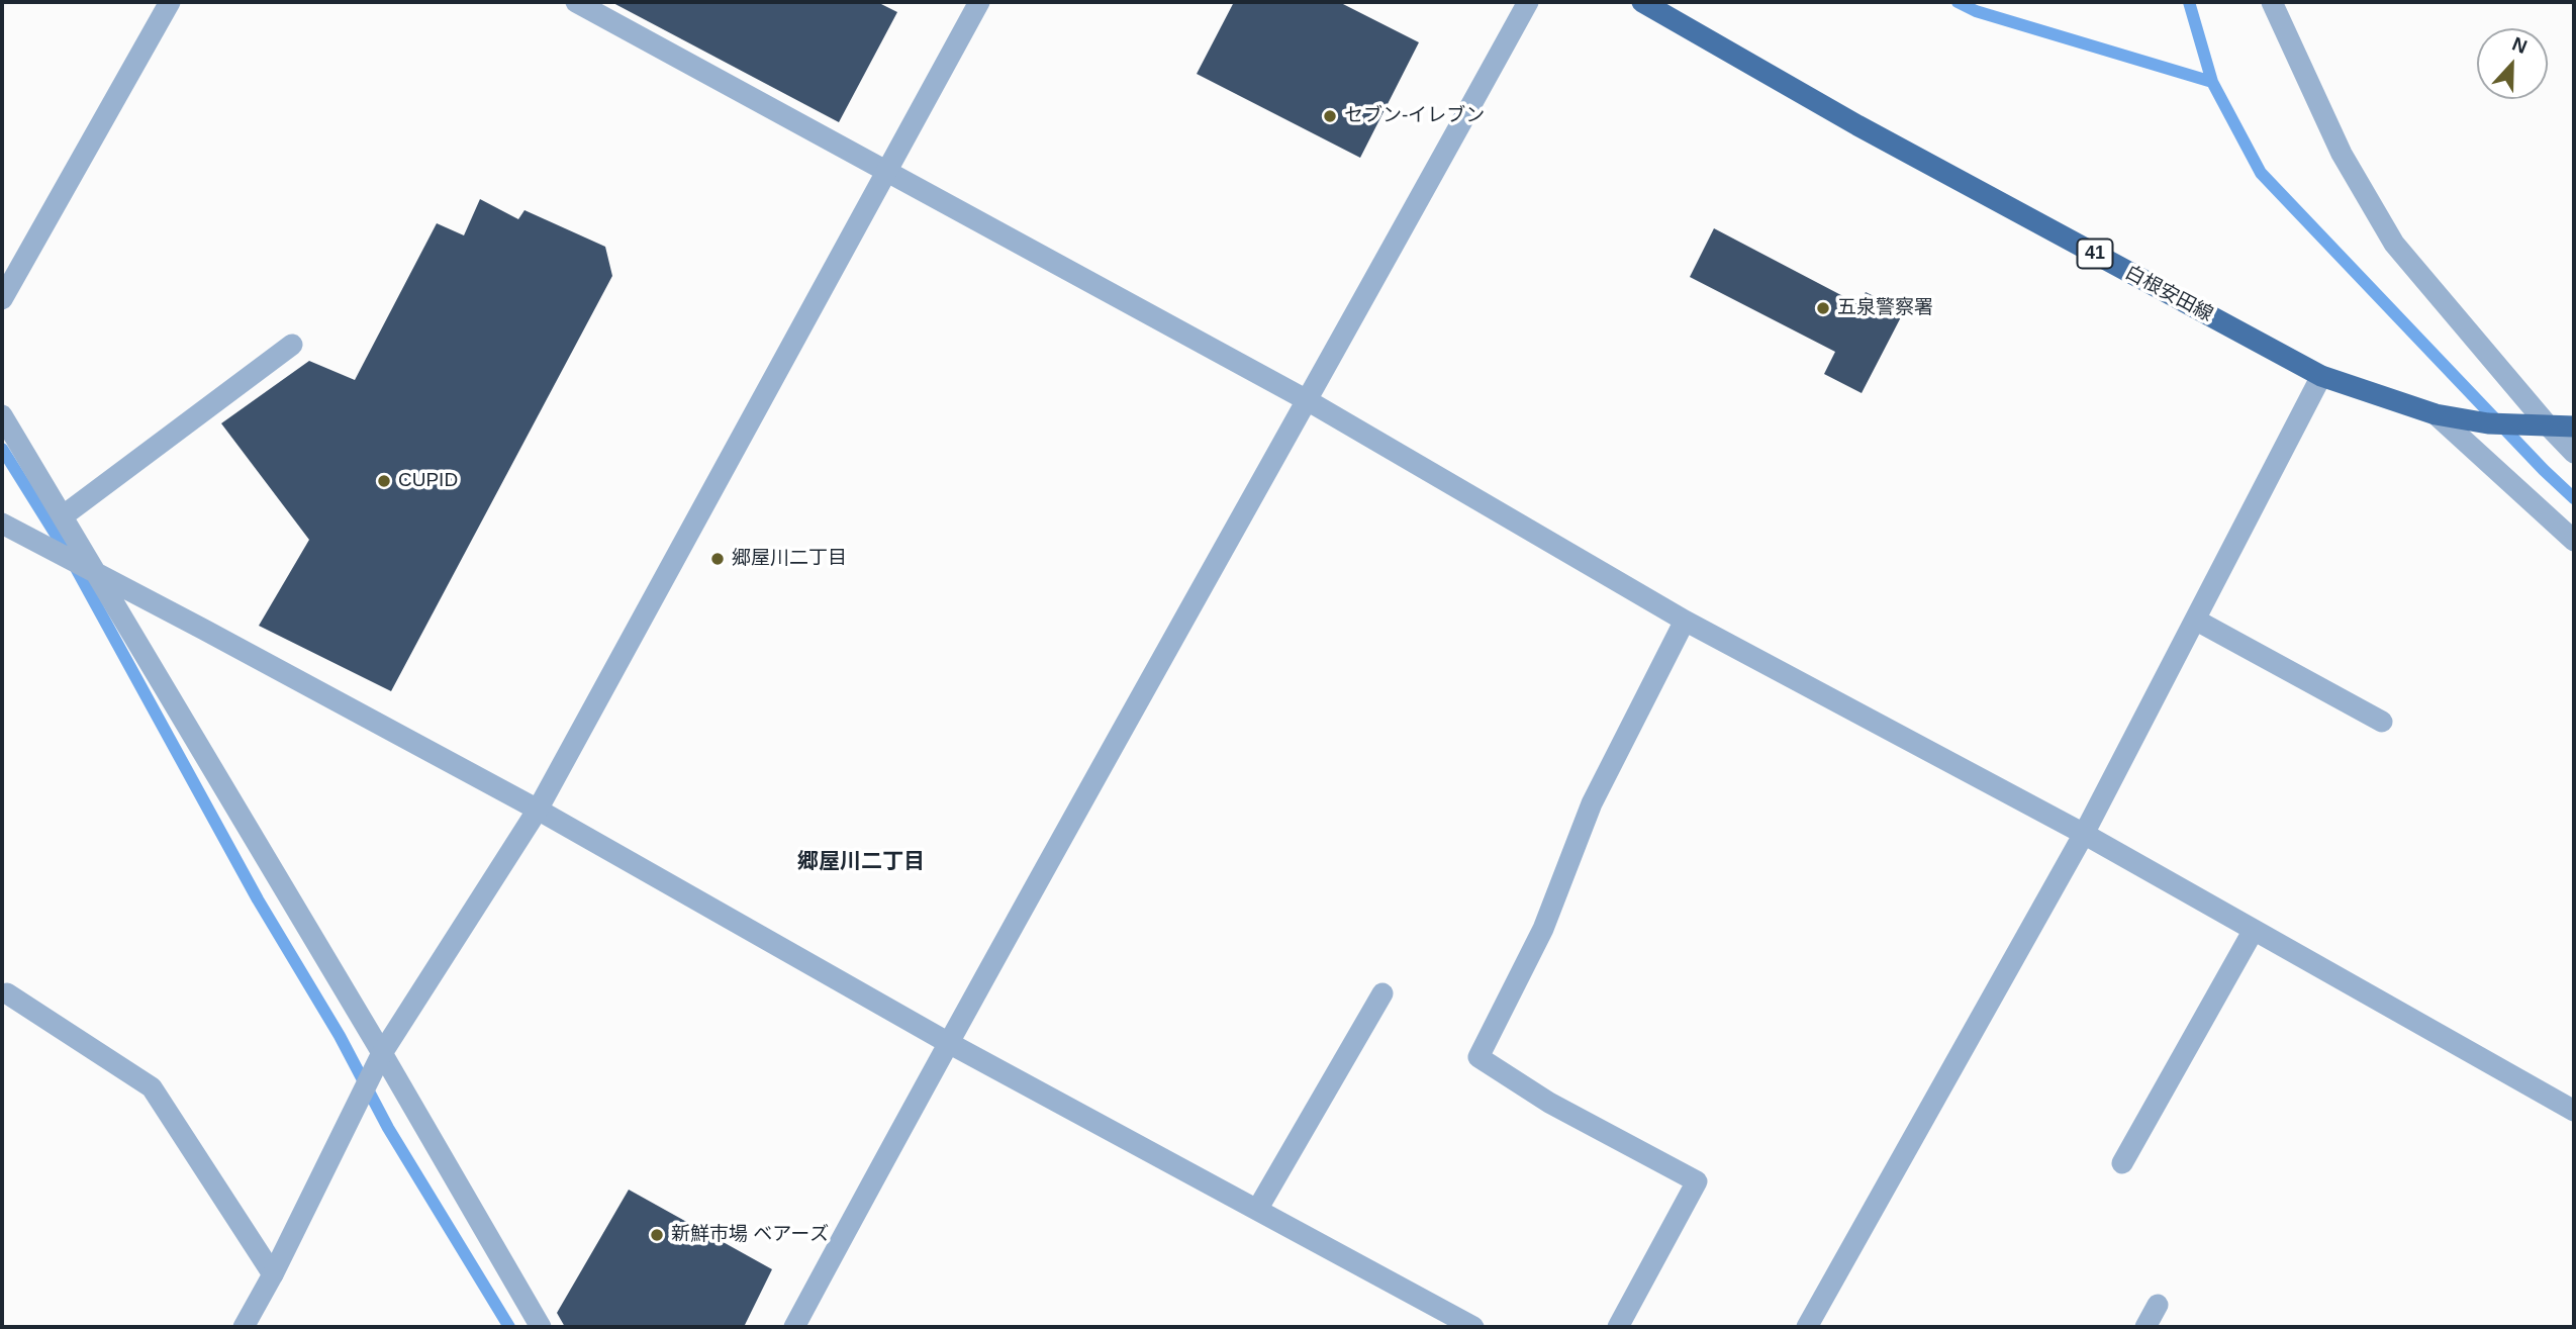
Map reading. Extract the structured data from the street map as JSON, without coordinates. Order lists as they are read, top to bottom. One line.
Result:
{"streets":{"main road":["41","白根安田線"]},"districts":["郷屋川二丁目"],"places":["セブン-イレブン","五泉警察署","CUPID","郷屋川二丁目","新鮮市場 ベアーズ"],"north":"top"}
